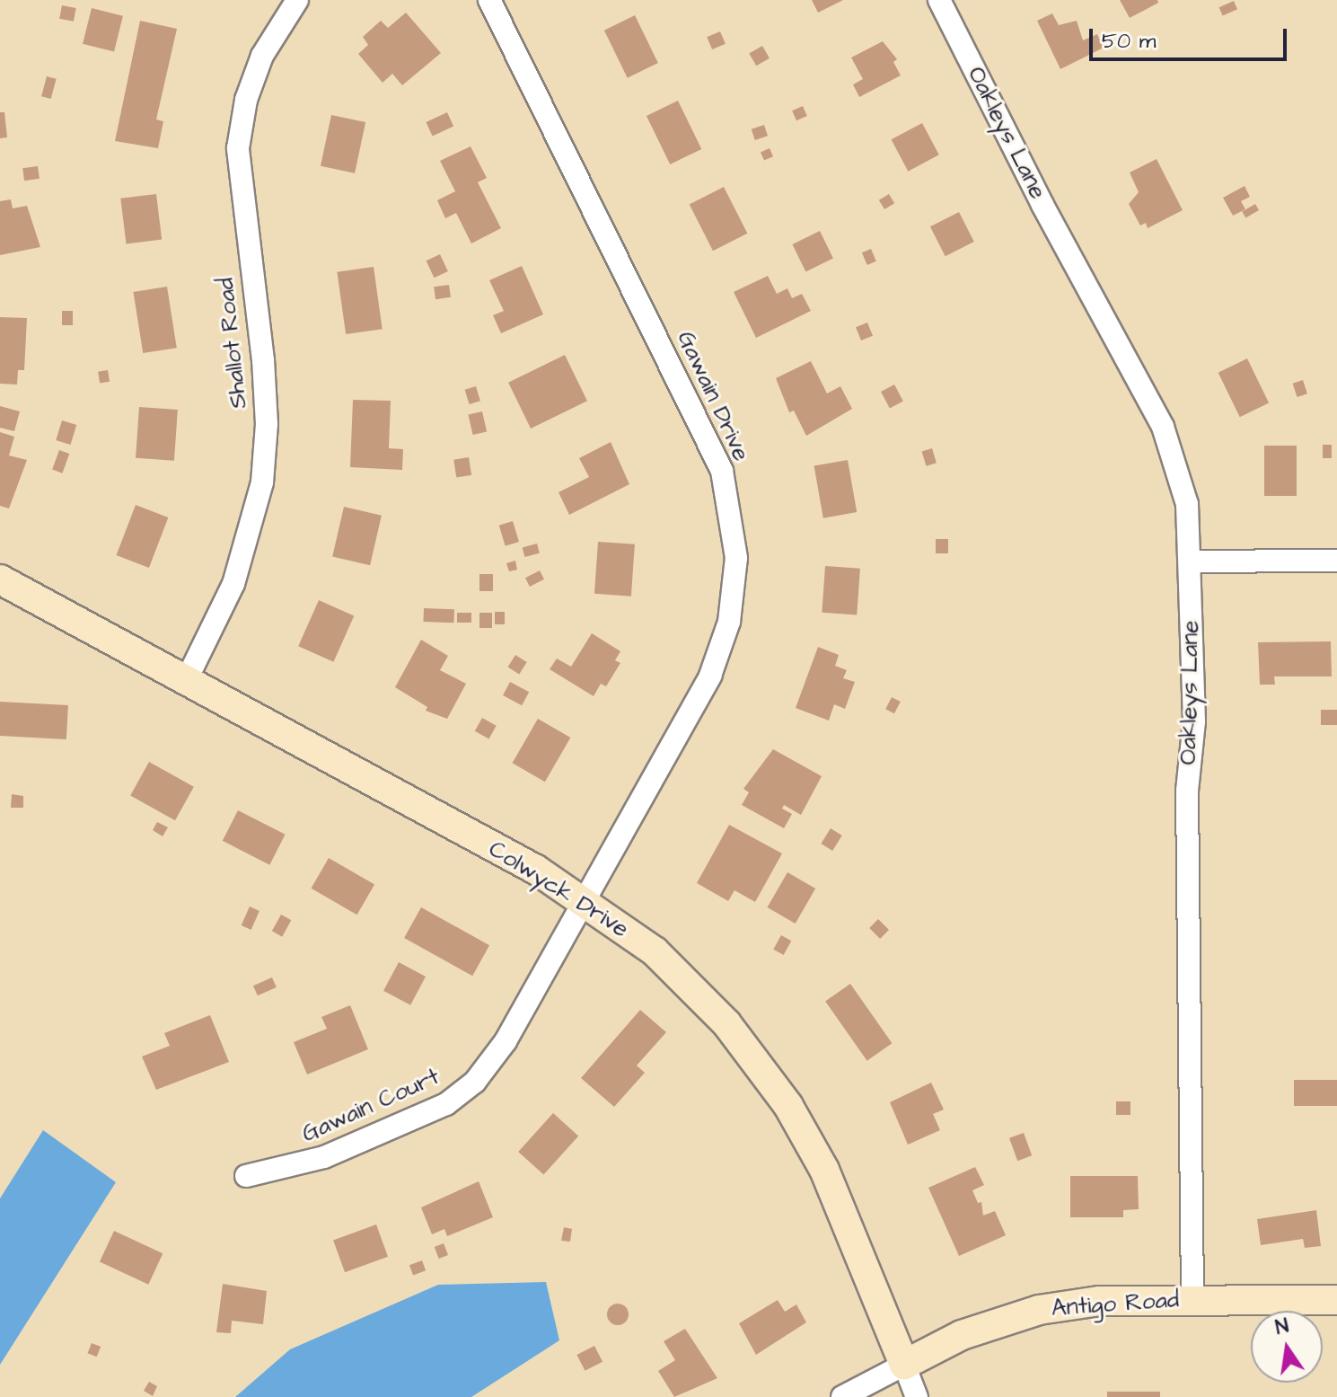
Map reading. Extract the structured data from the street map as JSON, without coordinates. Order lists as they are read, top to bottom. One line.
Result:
{"streets":{"street":["Oakleys Lane","Shallot Road","Gawain Drive","Colwyck Drive","Gawain Court","Antigo Road"]},"crossings":[["Oakleys Lane","Antigo Road"],["Shallot Road","Colwyck Drive"],["Gawain Drive","Colwyck Drive"],["Gawain Drive","Gawain Court"],["Colwyck Drive","Gawain Court"],["Colwyck Drive","Antigo Road"]],"scale_bar":"50 m","north":"top"}
